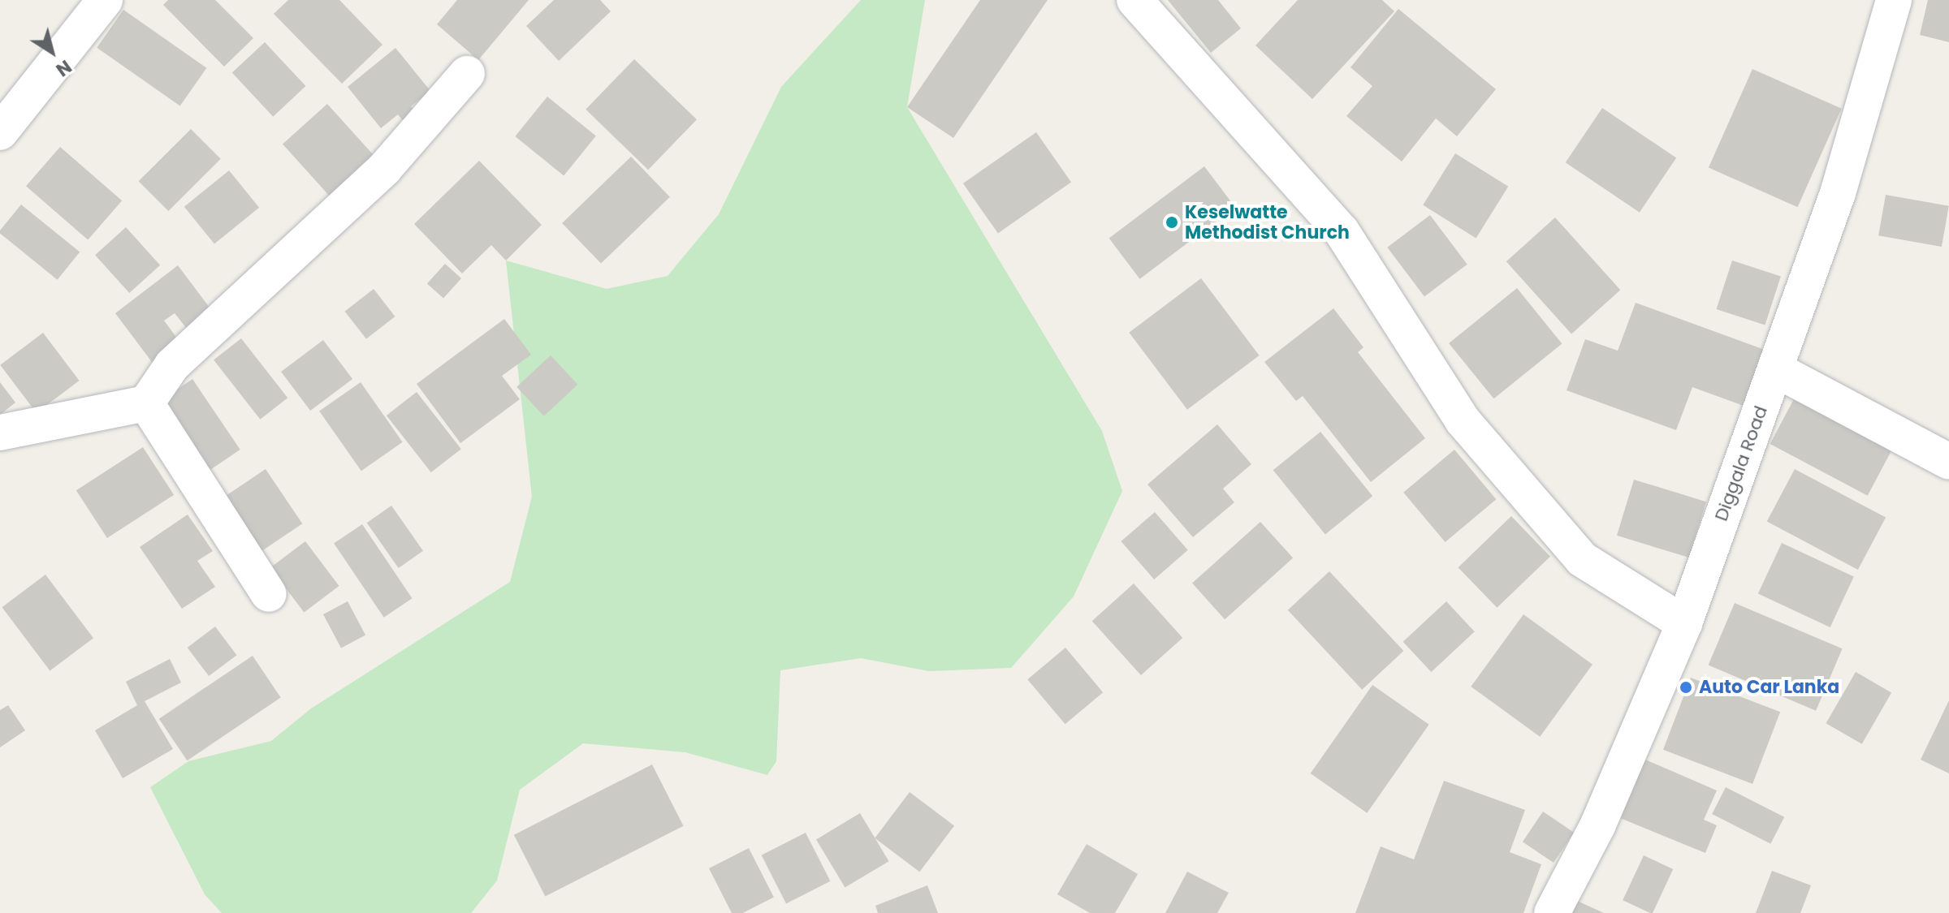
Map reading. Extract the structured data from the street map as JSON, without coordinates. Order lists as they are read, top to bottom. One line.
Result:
{"streets":{"street":["Diggala Road"]},"places":["Keselwatte Methodist Church","Auto Car Lanka"],"north":"bottom right"}
